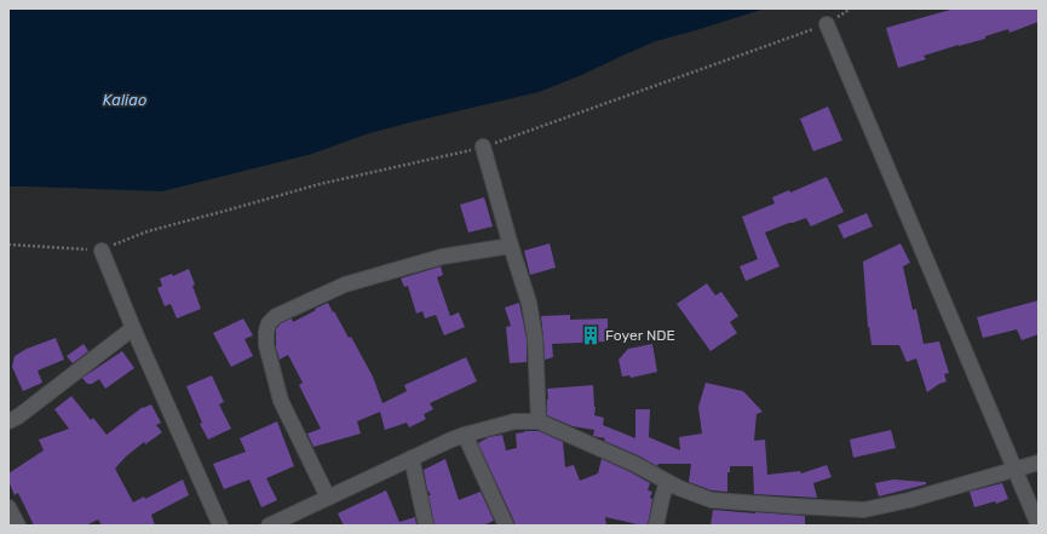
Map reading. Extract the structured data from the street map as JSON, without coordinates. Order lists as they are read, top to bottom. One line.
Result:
{"water":["Kaliao"],"places":{"building":["Foyer NDE"]}}
